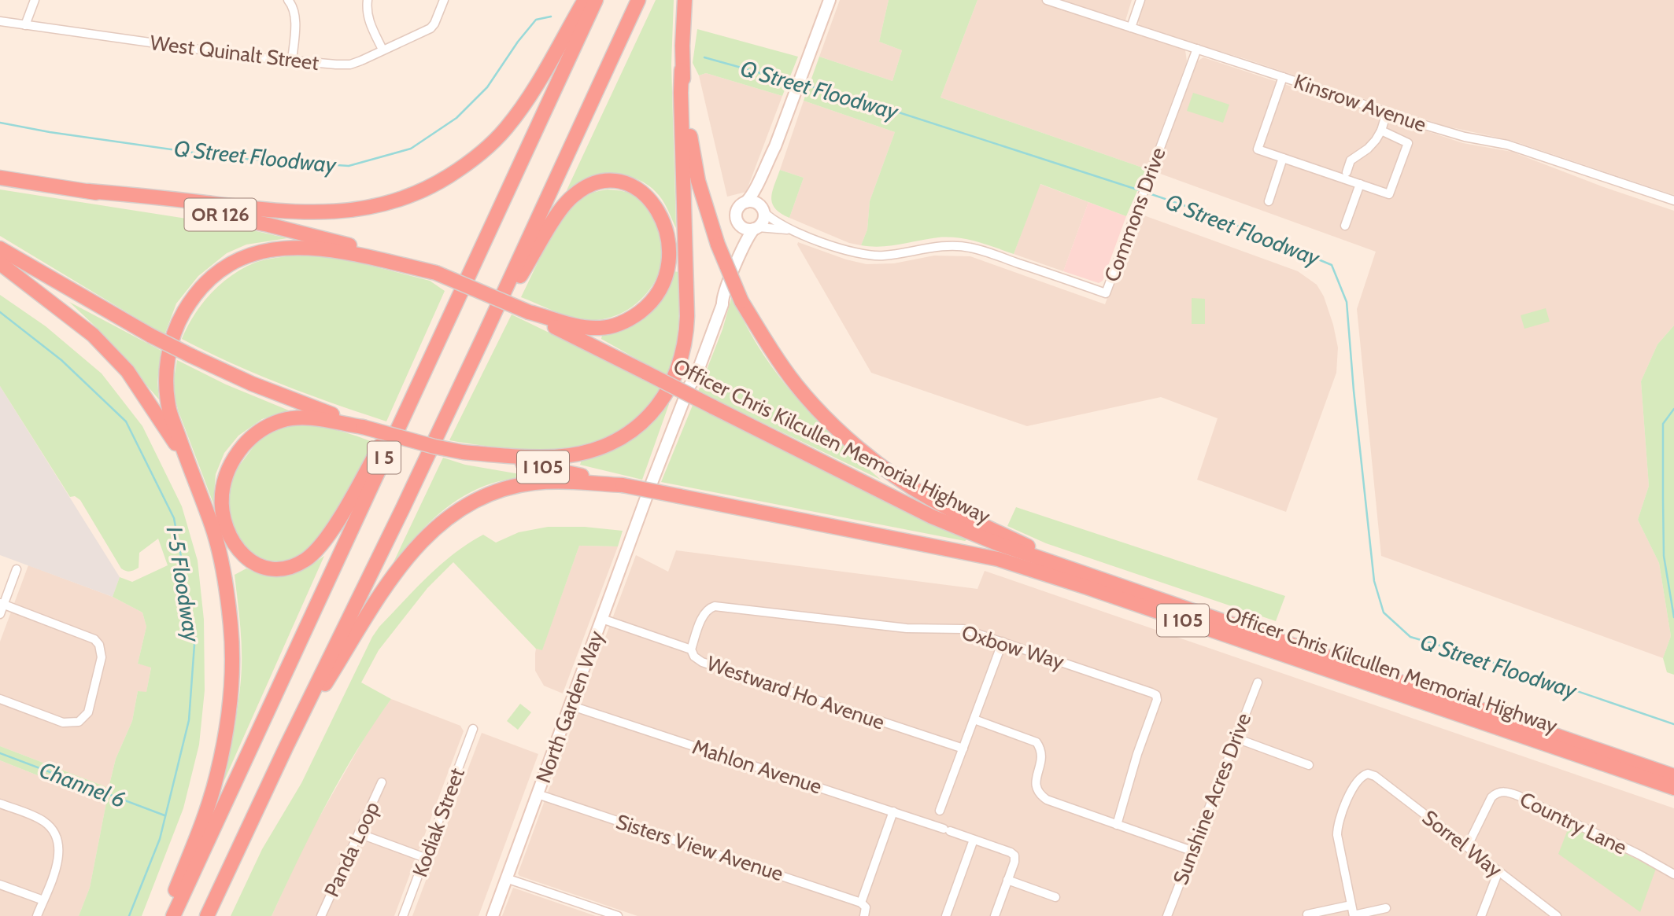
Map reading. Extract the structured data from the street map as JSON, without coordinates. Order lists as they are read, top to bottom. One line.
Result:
{"streets":{"highway":["OR 126","Officer Chris Kilcullen Memorial Highway","I 5","I 105"],"street":["West Quinalt Street","Kinsrow Avenue","Commons Drive","Oxbow Way","Westward Ho Avenue","North Garden Way","Mahlon Avenue","Sunshine Acres Drive","Kodiak Street","Country Lane","Sorrel Way","Sisters View Avenue","Panda Loop"]},"crossings":[["Kinsrow Avenue","Commons Drive"],["Oxbow Way","Westward Ho Avenue"],["Westward Ho Avenue","North Garden Way"],["North Garden Way","Mahlon Avenue"],["North Garden Way","Sisters View Avenue"],["Country Lane","Sorrel Way"]],"water":["Q Street Floodway","I-5 Floodway","Channel 6"]}
